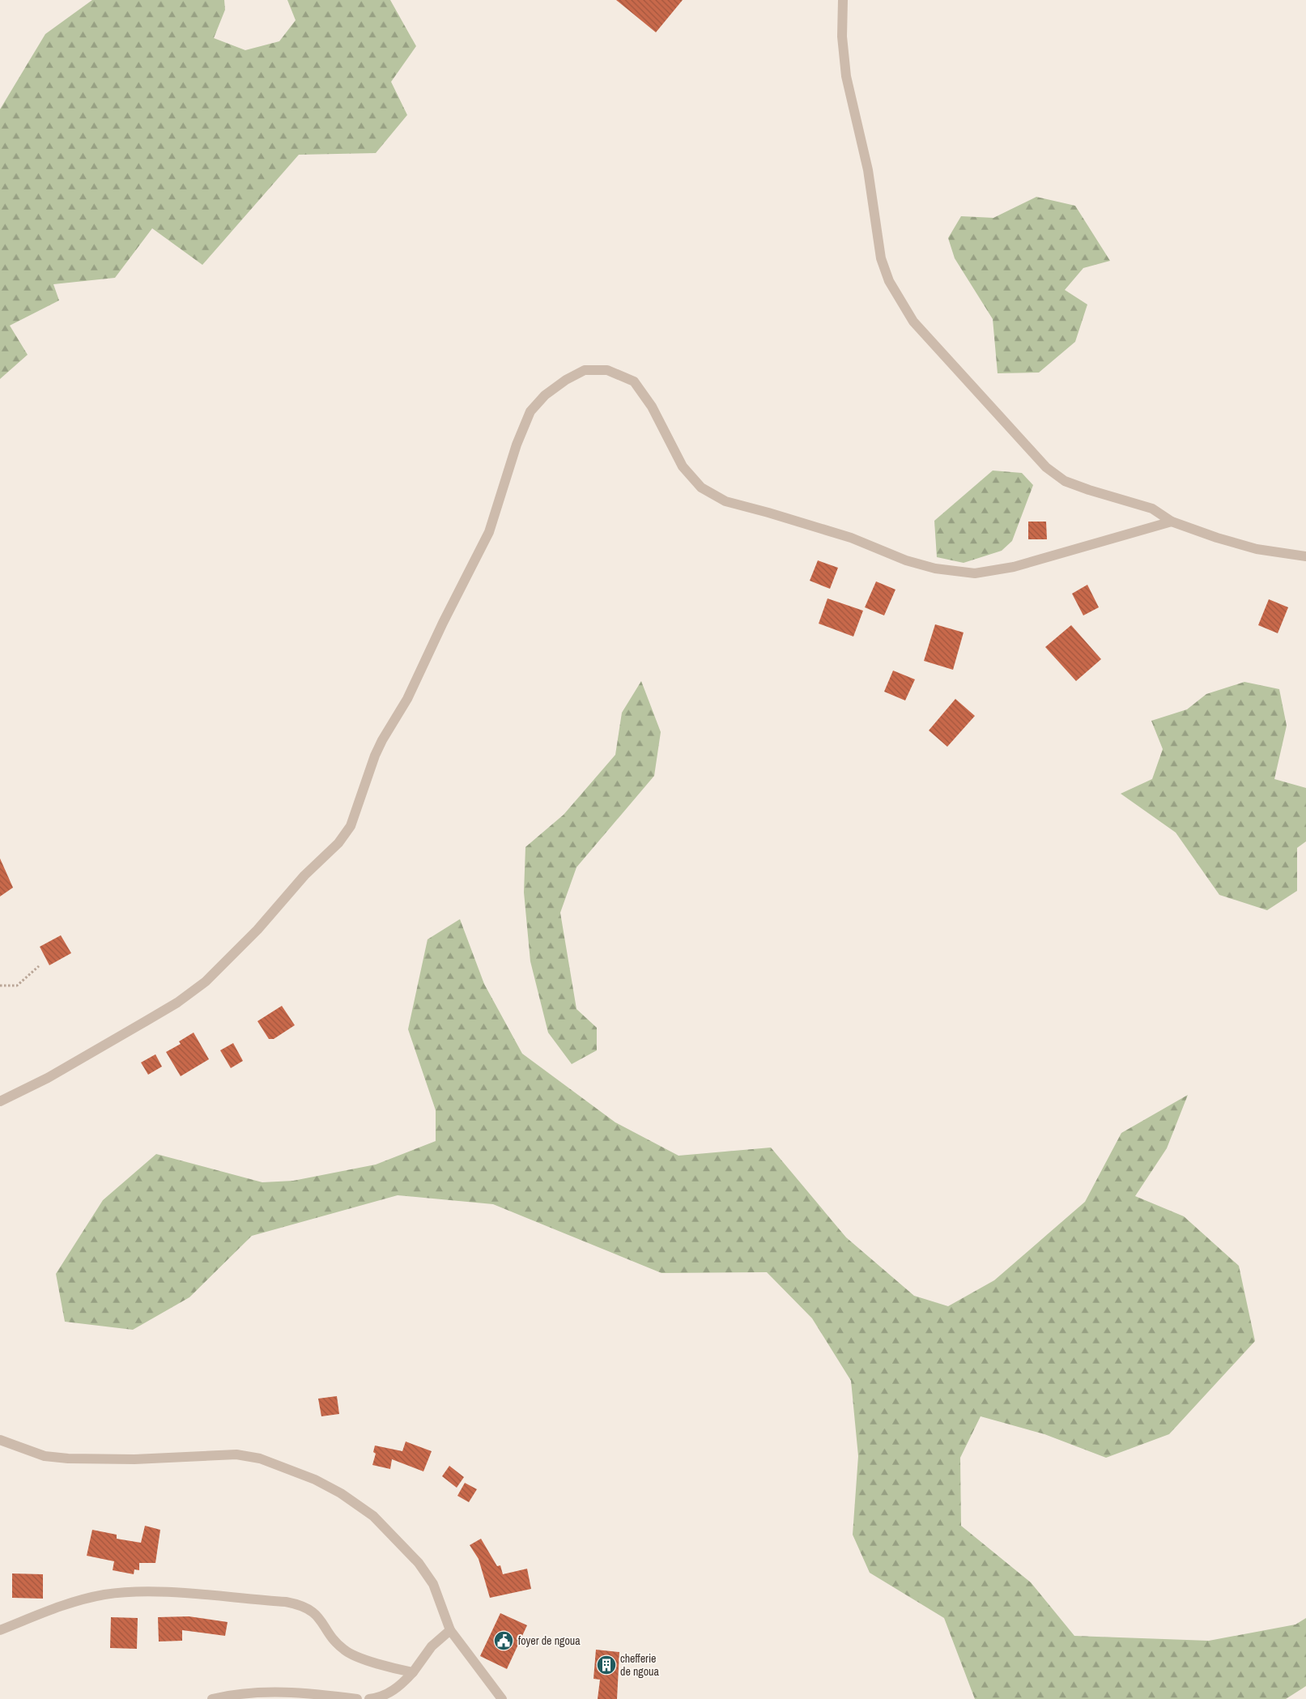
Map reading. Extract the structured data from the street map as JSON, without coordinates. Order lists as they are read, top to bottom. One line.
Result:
{"places":{"public building":["foyer de ngoua"],"building":["chefferie de ngoua"]}}
